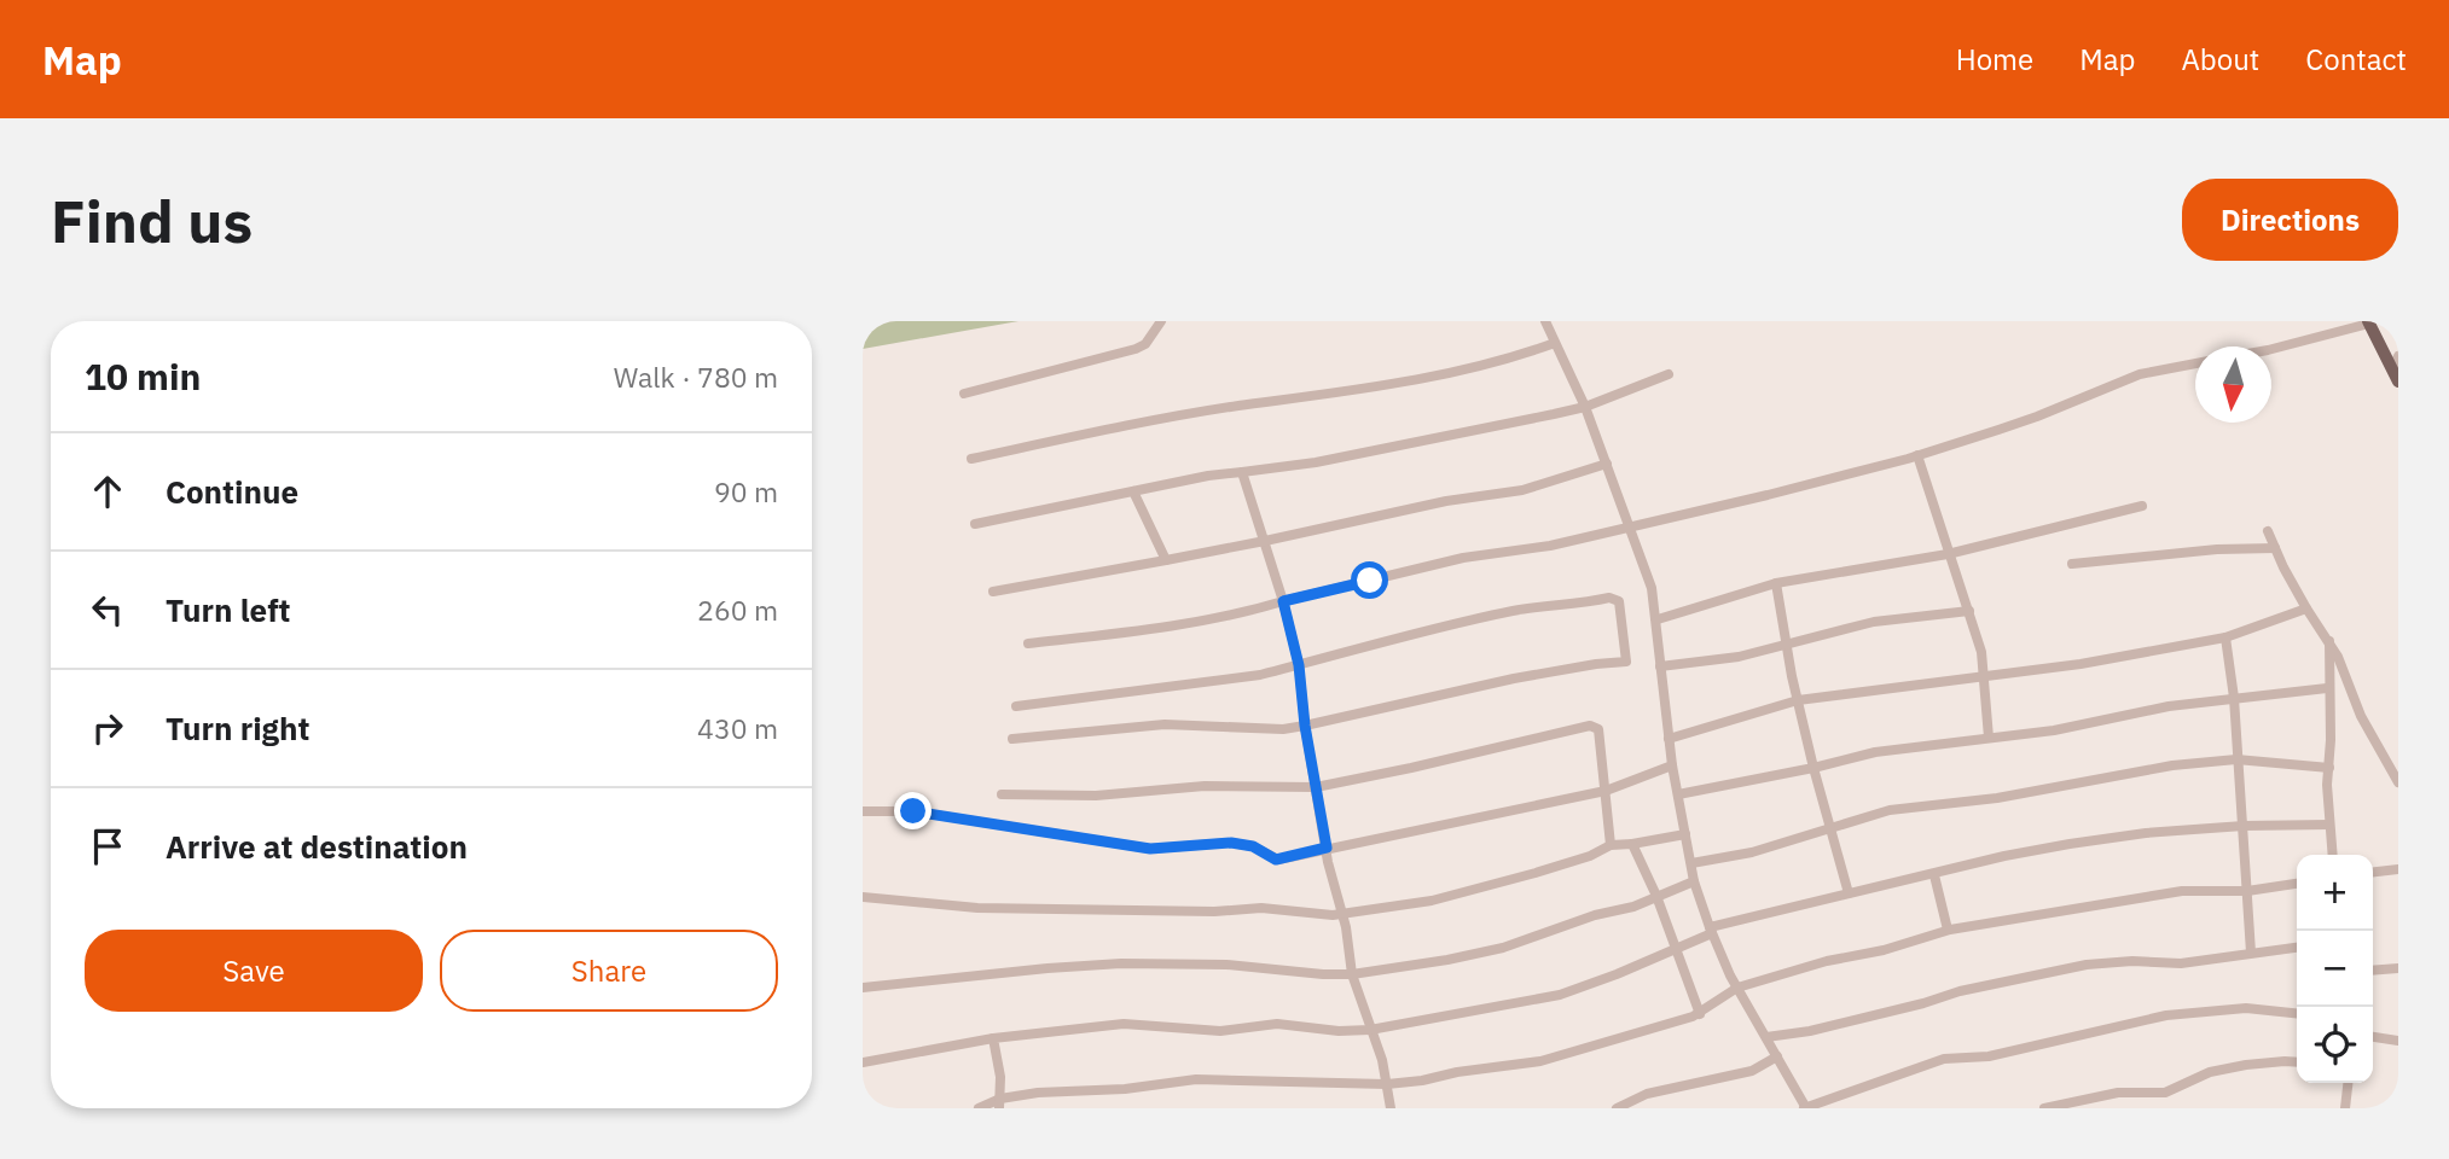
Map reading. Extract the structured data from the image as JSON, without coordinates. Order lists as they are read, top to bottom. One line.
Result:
{"north":"bottom","page":{"header":"Map","nav":["Home","Map","About","Contact"],"buttons":["Directions",["Save","Share"]],"title":"Find us","heading":["10 min","Walk · 780 m"],"list":[["Continue","90 m"],["Turn left","260 m"],["Turn right","430 m"],"Arrive at destination"],"map_buttons":["+","−"]}}
